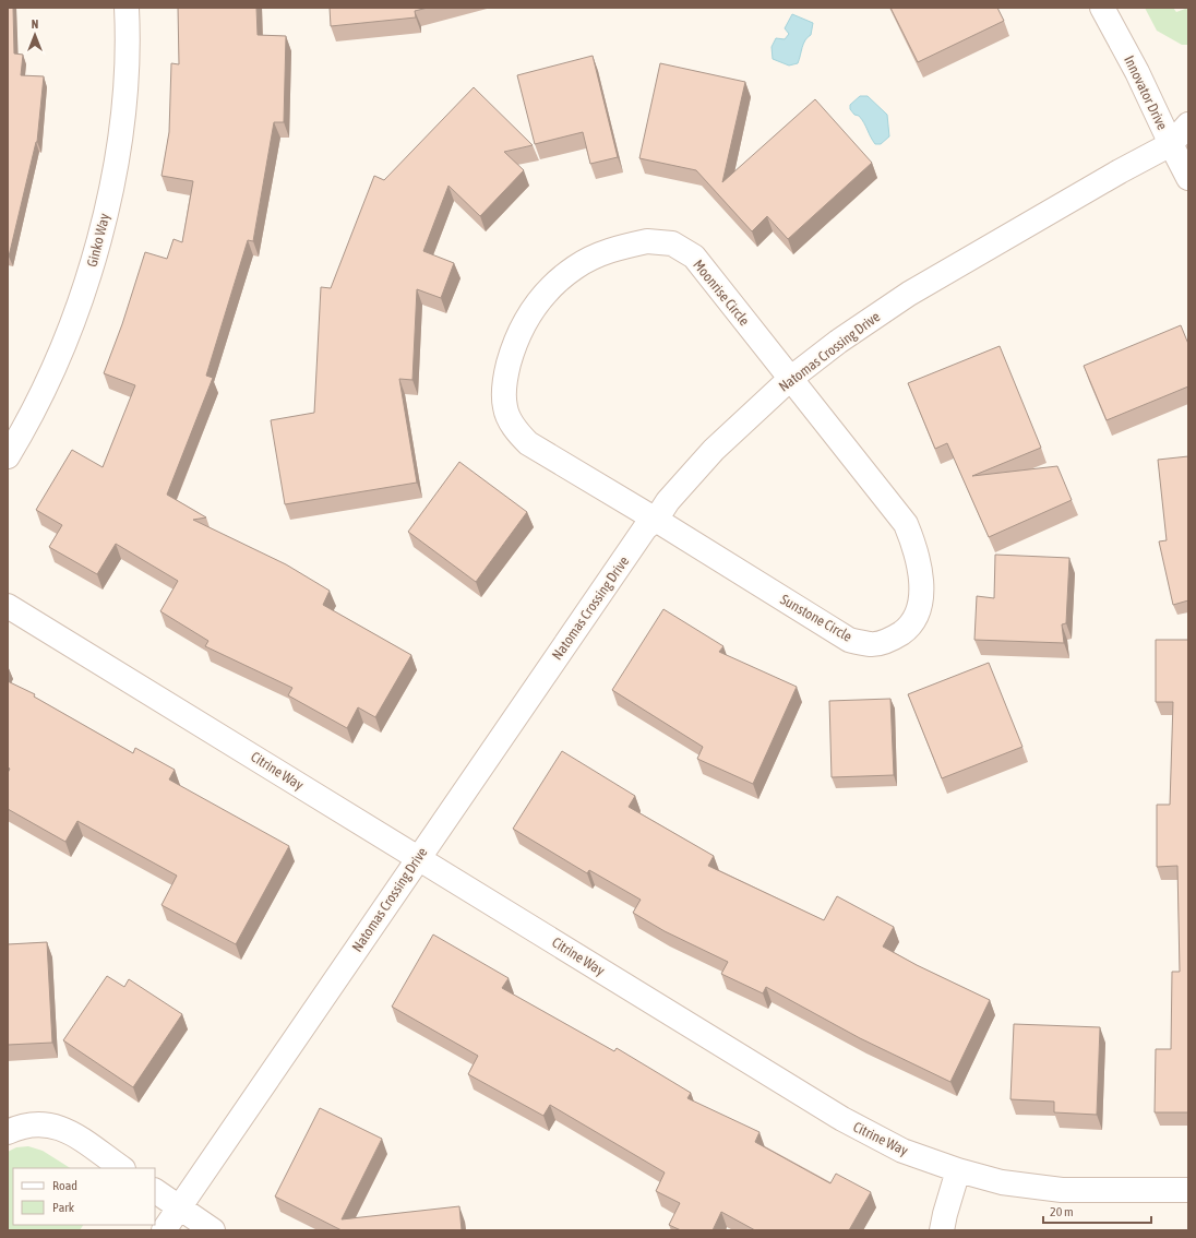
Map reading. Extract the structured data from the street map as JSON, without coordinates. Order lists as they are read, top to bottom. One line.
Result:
{"streets":{"street":["Innovator Drive","Ginko Way","Moonrise Circle","Natomas Crossing Drive","Sunstone Circle","Citrine Way"]},"crossings":[["Innovator Drive","Natomas Crossing Drive"],["Moonrise Circle","Natomas Crossing Drive"],["Moonrise Circle","Sunstone Circle"],["Natomas Crossing Drive","Sunstone Circle"],["Natomas Crossing Drive","Citrine Way"]],"legend":["Road","Park"],"scale_bar":"20 m","north":"top"}
